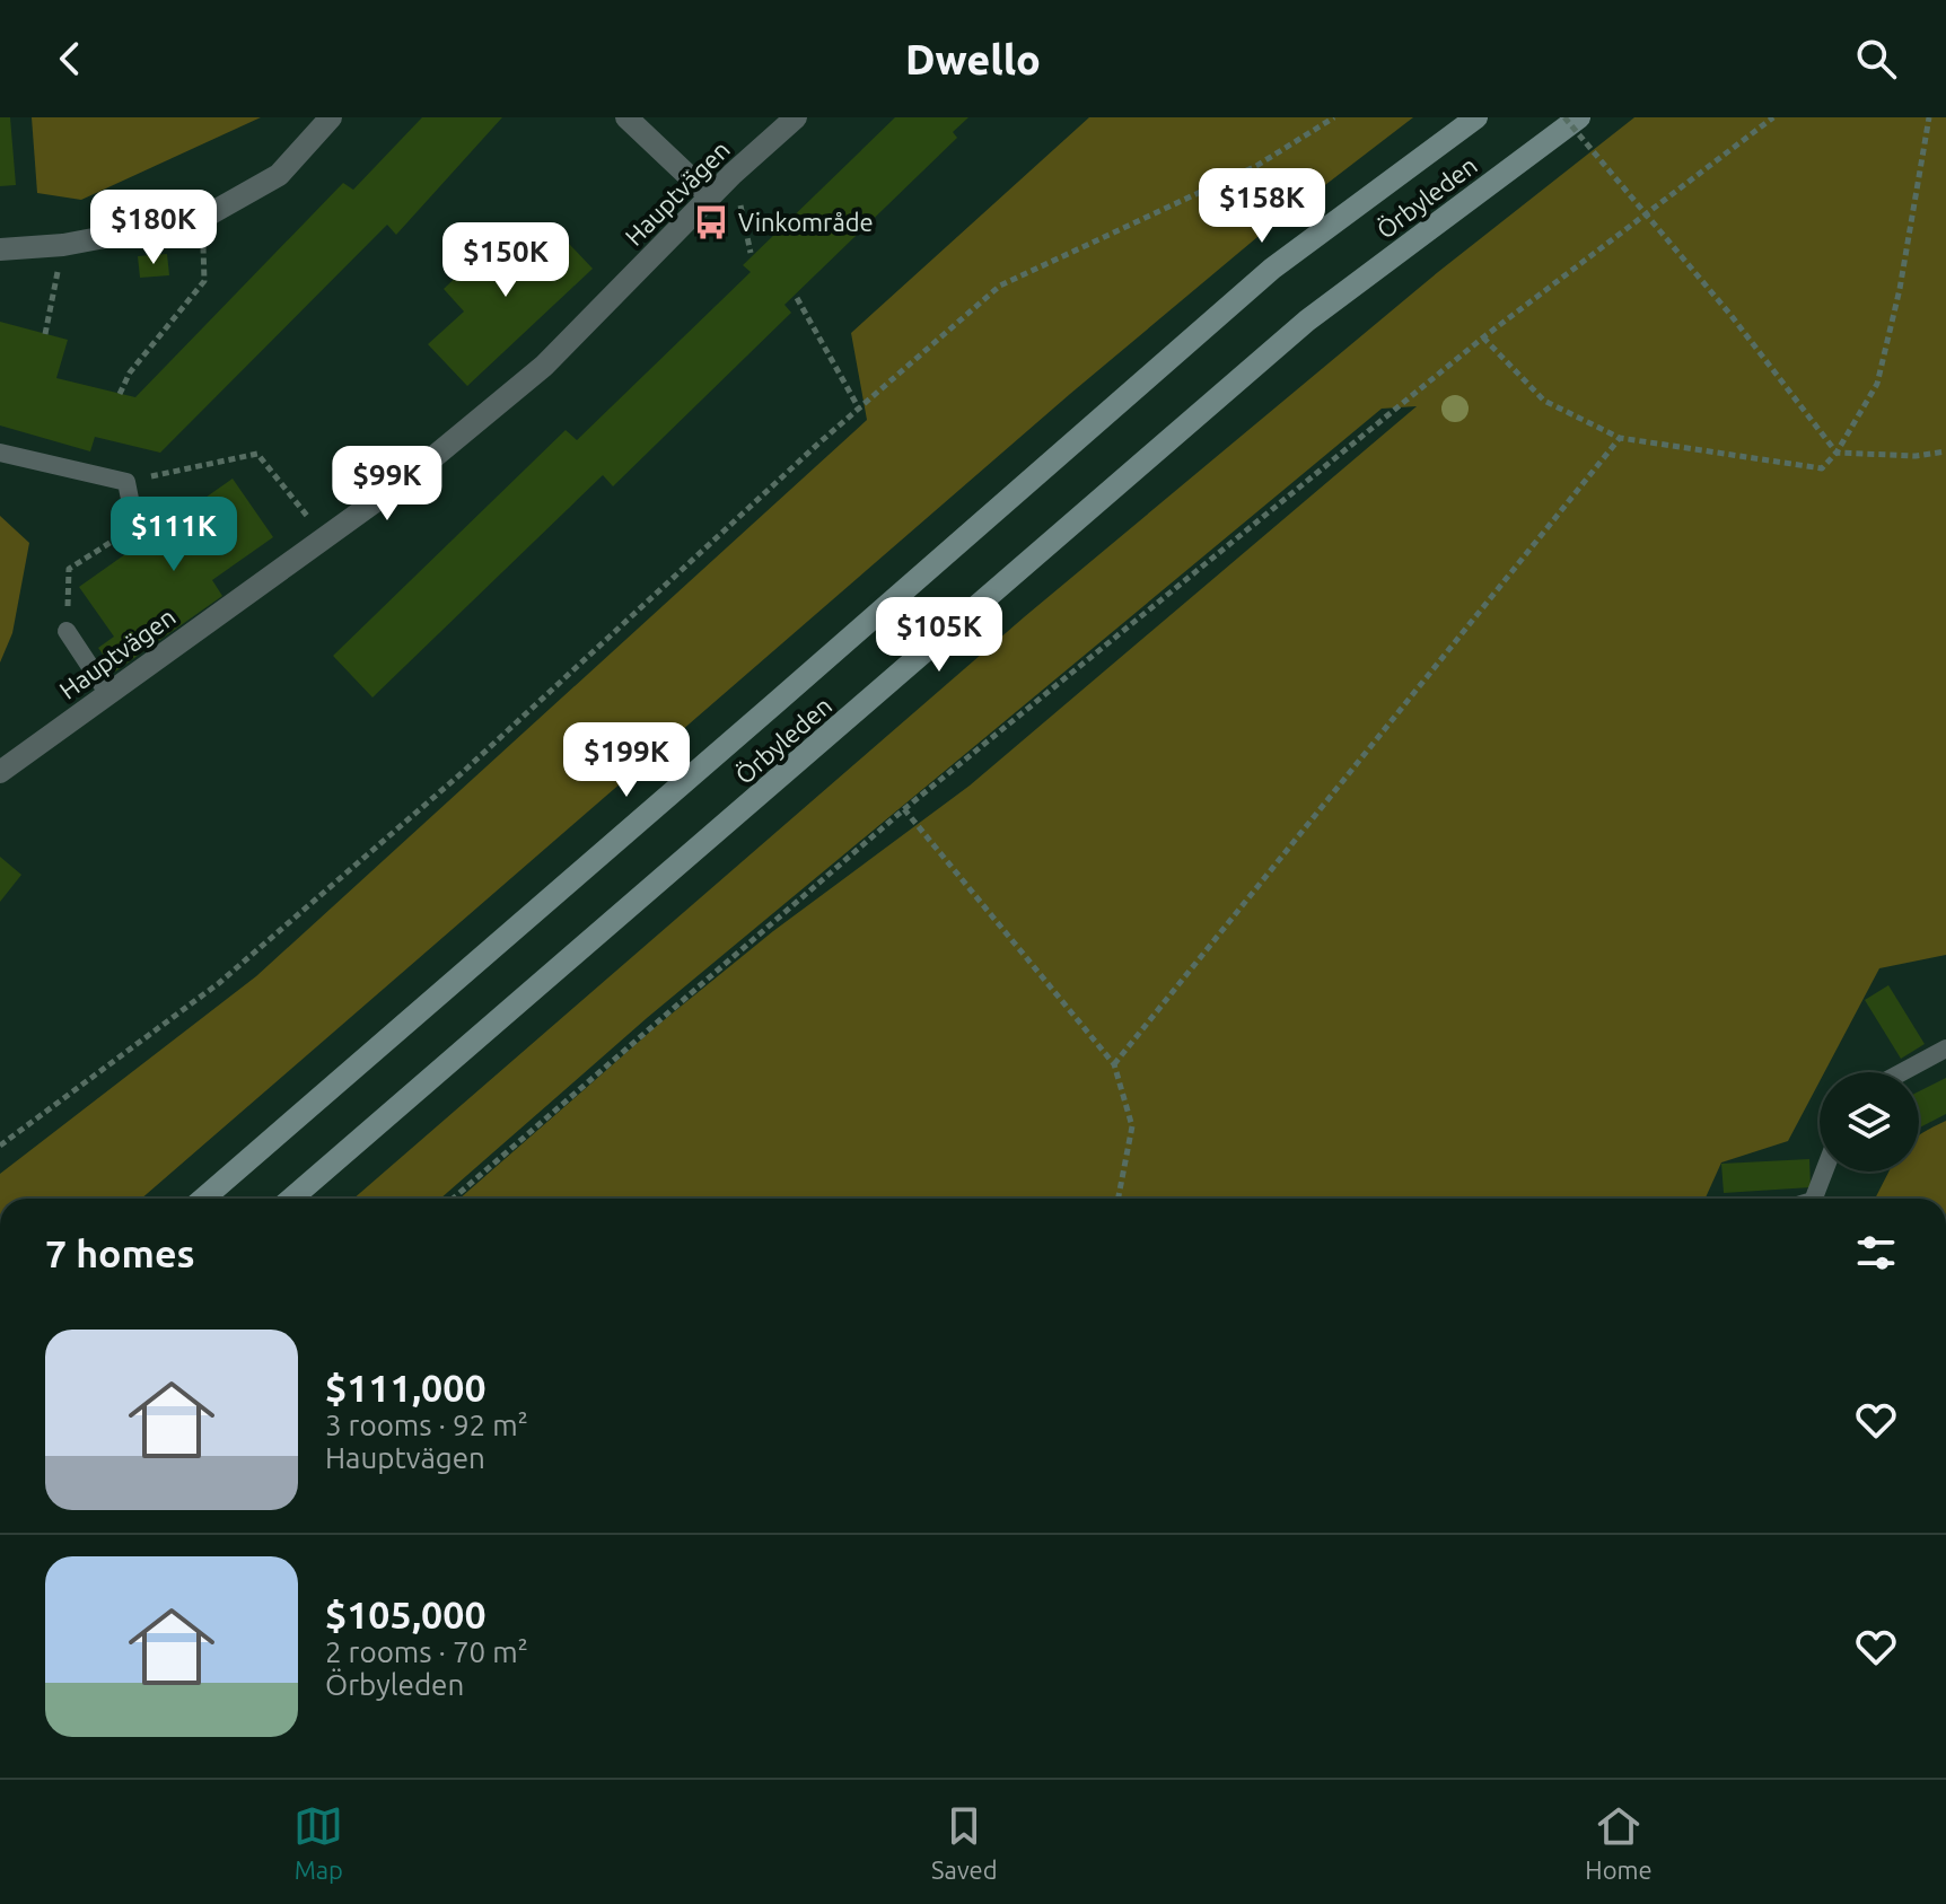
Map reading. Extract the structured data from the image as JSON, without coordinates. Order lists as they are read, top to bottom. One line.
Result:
{"streets":{"main road":["Örbyleden"],"street":["Hauptvägen"]},"places":{"bus stop":["Vinkområde"]},"page":{"header":"Dwello","price":["$158K","$180K","$150K","$99K","$111K","$105K","$199K"],"heading":"7 homes","list":[{"name":"$111,000","note":"3 rooms · 92 m² · Hauptvägen"},{"name":"$105,000","note":"2 rooms · 70 m² · Örbyleden"}],"tabs":["Map","Saved","Home"]}}
